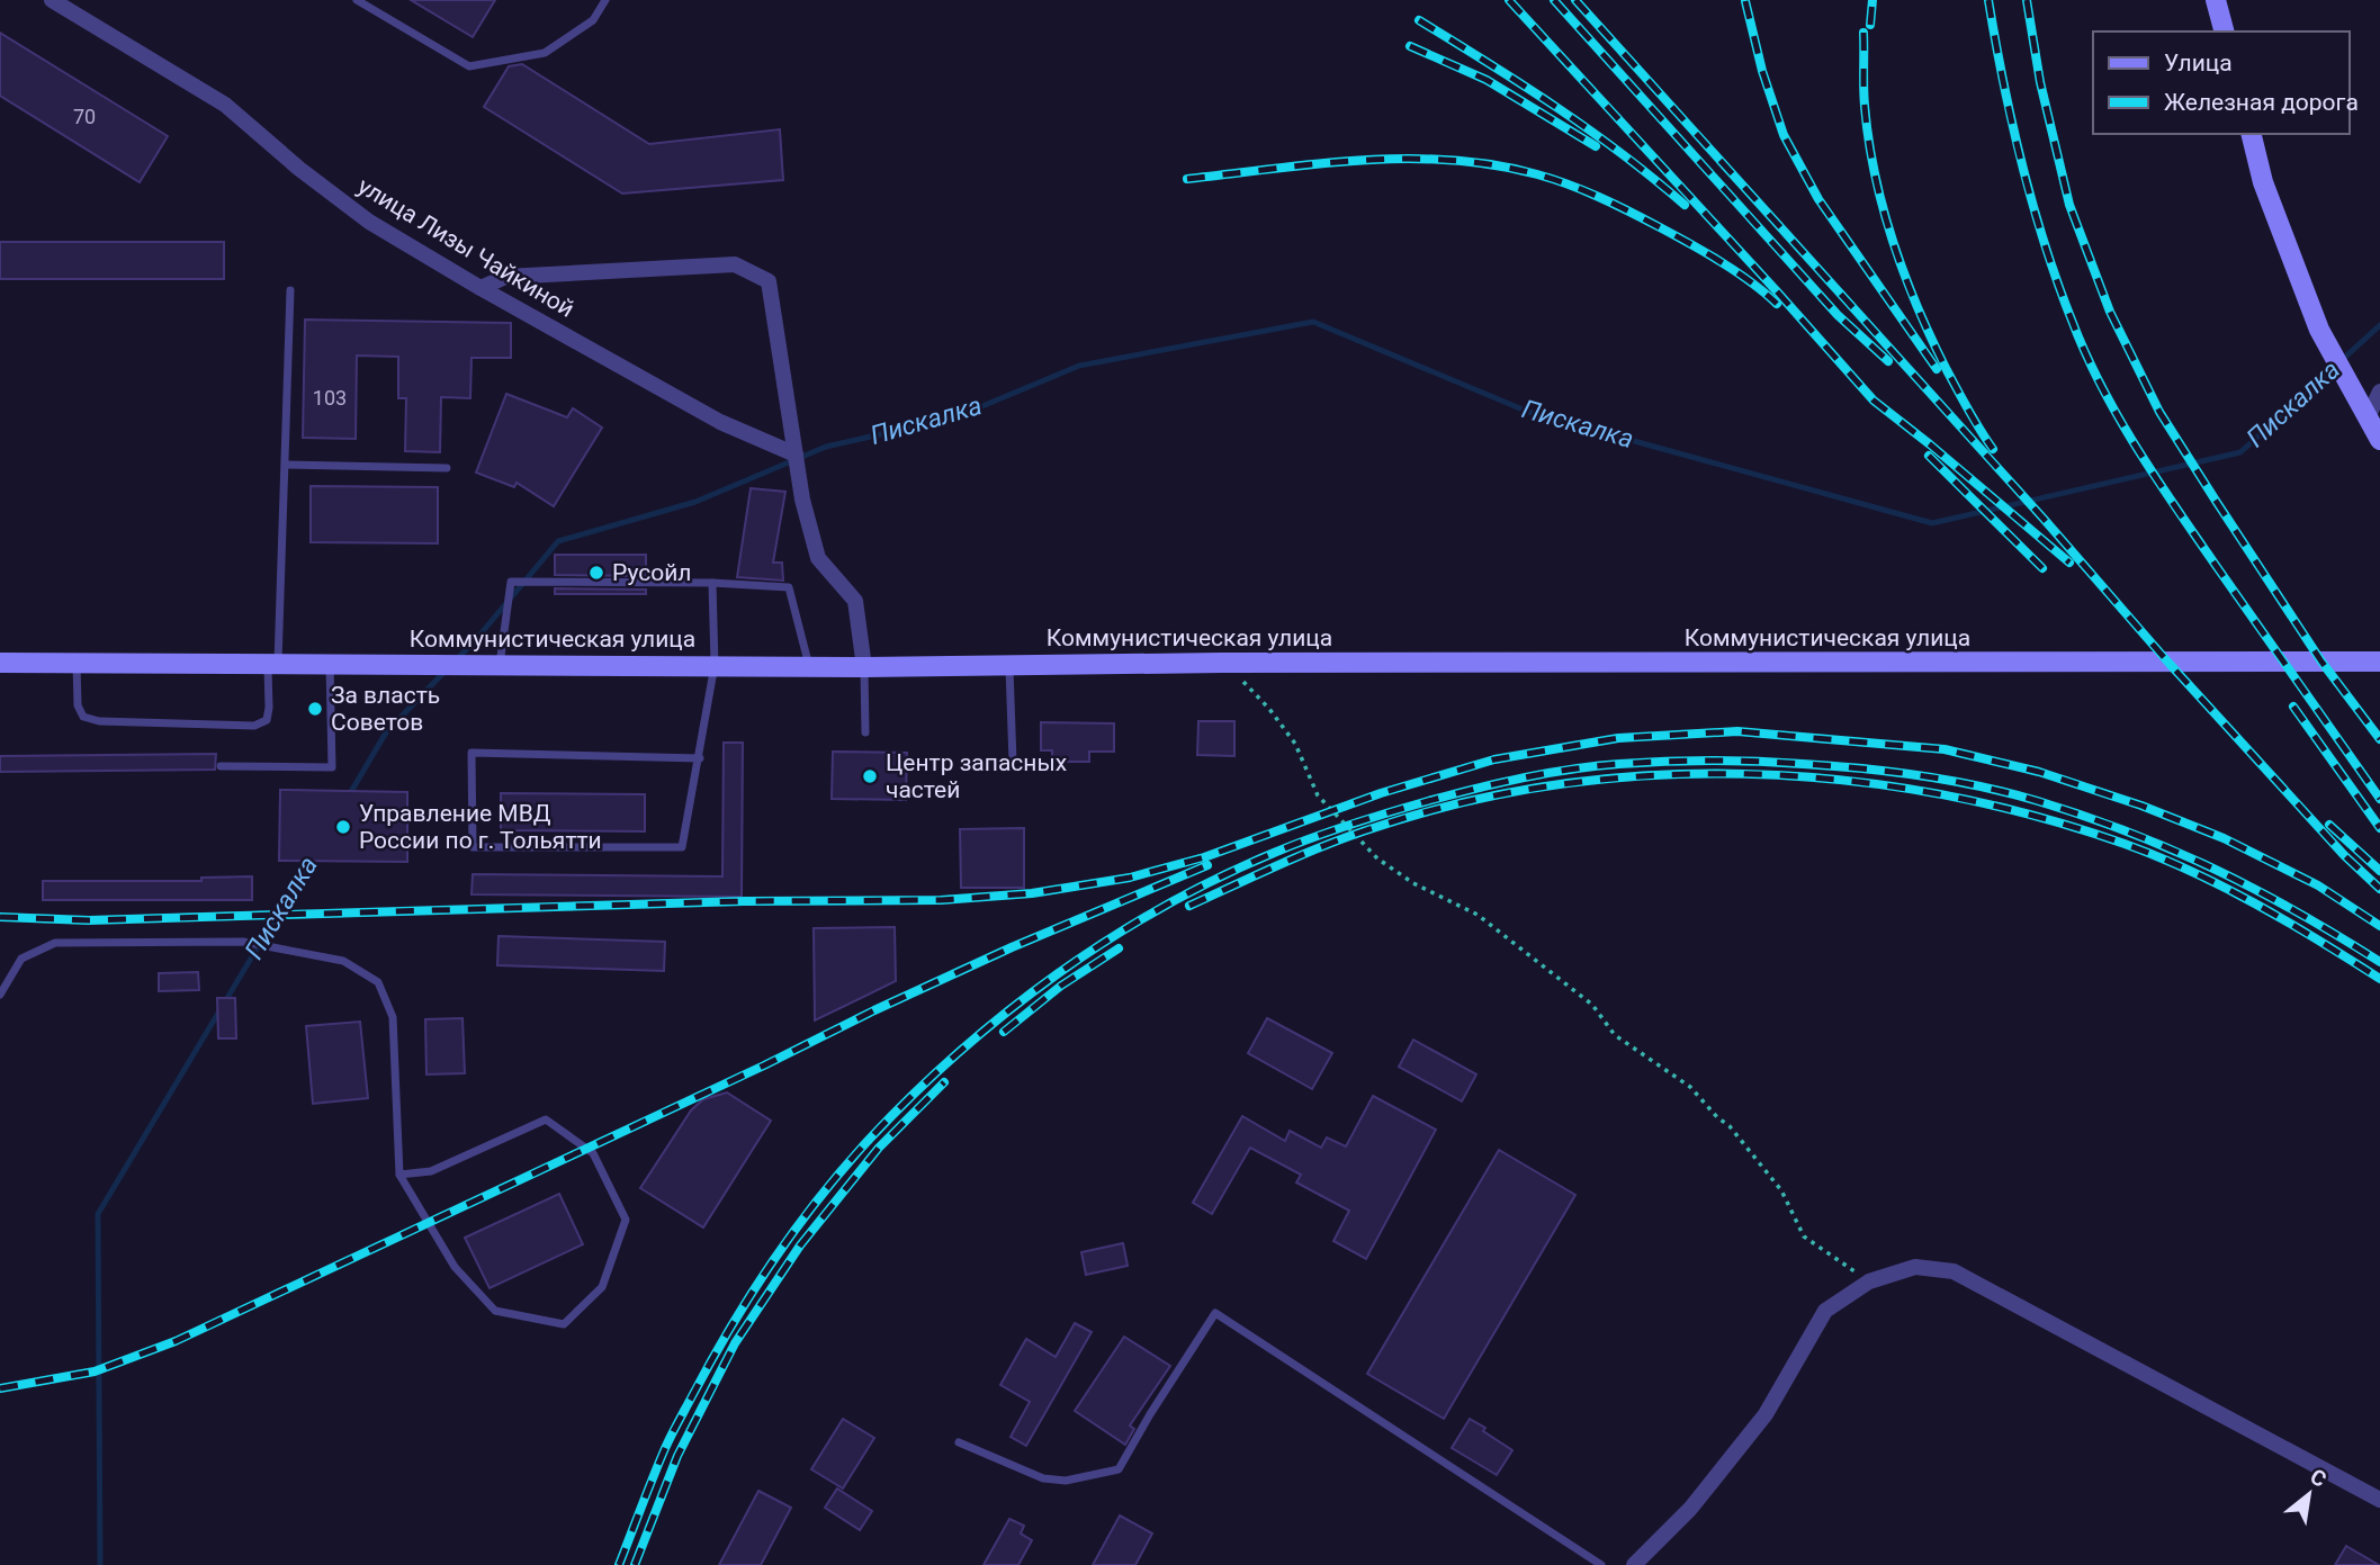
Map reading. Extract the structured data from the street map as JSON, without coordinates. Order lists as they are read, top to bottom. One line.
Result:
{"streets":{"main road":["Коммунистическая улица"],"street":["улица Лизы Чайкиной"]},"water":["Пискалка"],"places":["Русойл","За власть Советов","Центр запасных частей","Управление МВД России по г. Тольятти"],"house_numbers":["70","103"],"legend":["Улица","Железная дорога"],"north":"top right"}
